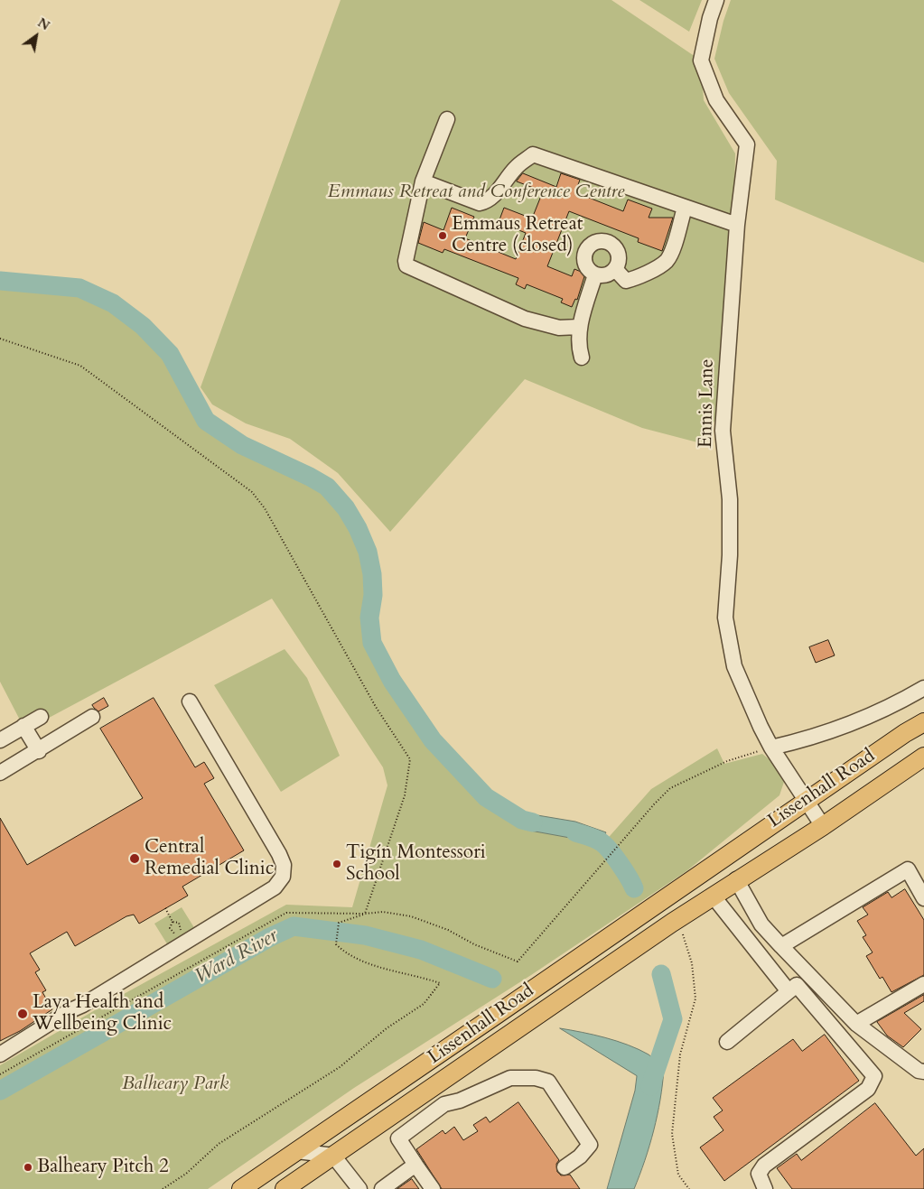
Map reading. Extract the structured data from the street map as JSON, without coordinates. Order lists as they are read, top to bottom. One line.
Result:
{"streets":{"main road":["Lissenhall Road"],"street":["Ennis Lane"]},"crossings":[["Ennis Lane","Lissenhall Road"]],"water":["Ward River"],"parks":["Emmaus Retreat and Conference Centre","Balheary Park"],"places":["Emmaus Retreat Centre (closed)","Central Remedial Clinic","Tigín Montessori School","Laya Health and Wellbeing Clinic","Balheary Pitch 2"],"north":"top right"}
